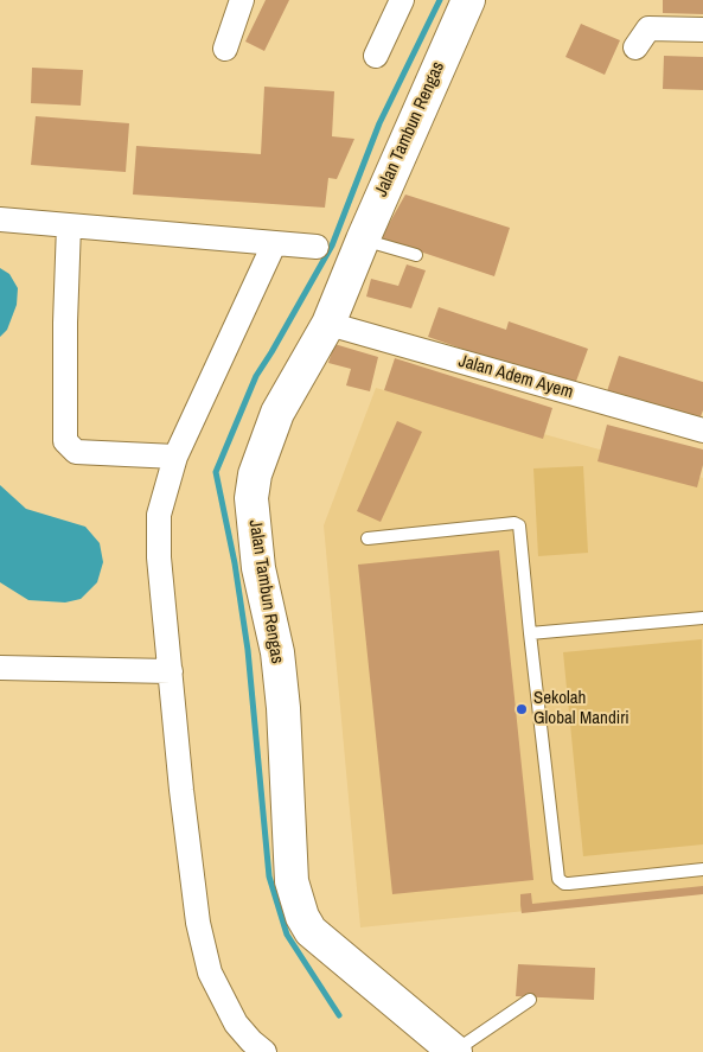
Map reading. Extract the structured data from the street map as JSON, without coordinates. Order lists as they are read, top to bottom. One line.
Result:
{"streets":{"street":["Jalan Tambun Rengas","Jalan Adem Ayem"]},"crossings":[["Jalan Tambun Rengas","Jalan Adem Ayem"]],"places":["Sekolah Global Mandiri"]}
